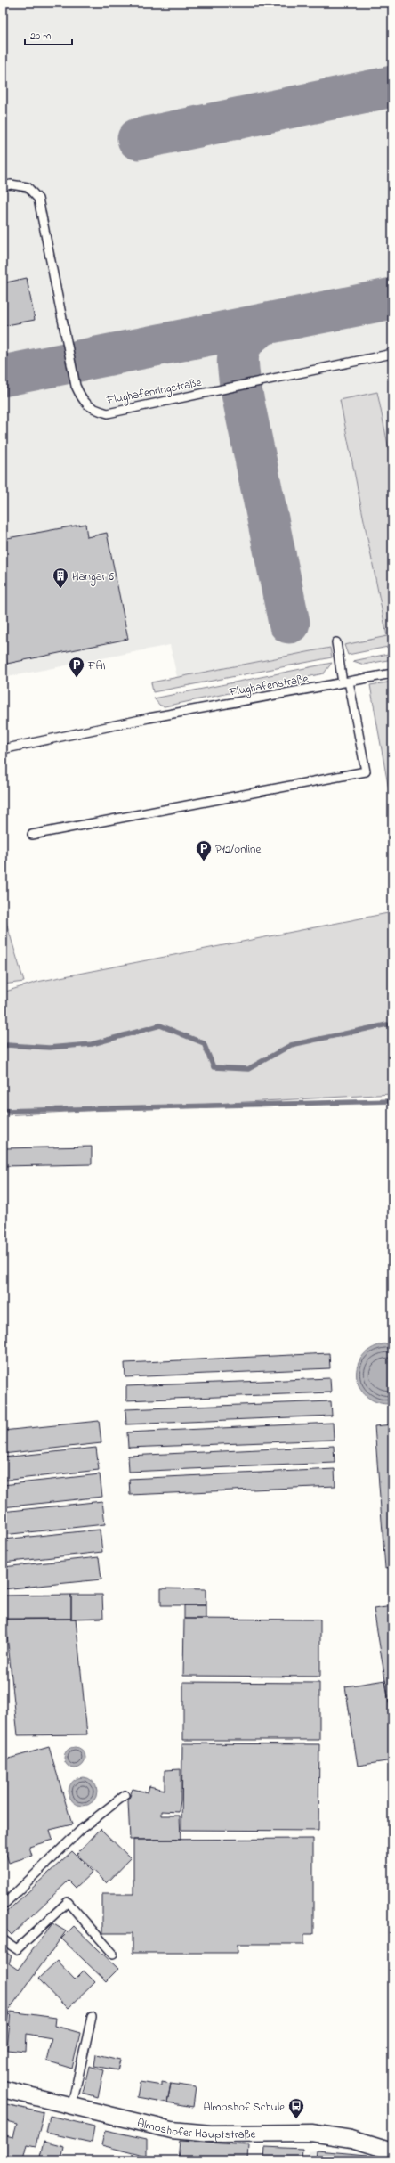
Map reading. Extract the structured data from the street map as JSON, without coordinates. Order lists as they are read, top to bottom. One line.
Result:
{"streets":{"street":["Almoshofer Hauptstraße"],"lane":["Flughafenringstraße","Flughafenstraße"]},"places":{"building":["Hangar 6"],"parking":["FAI","P12/online"],"bus stop":["Almoshof Schule"]},"scale_bar":"20 m"}
